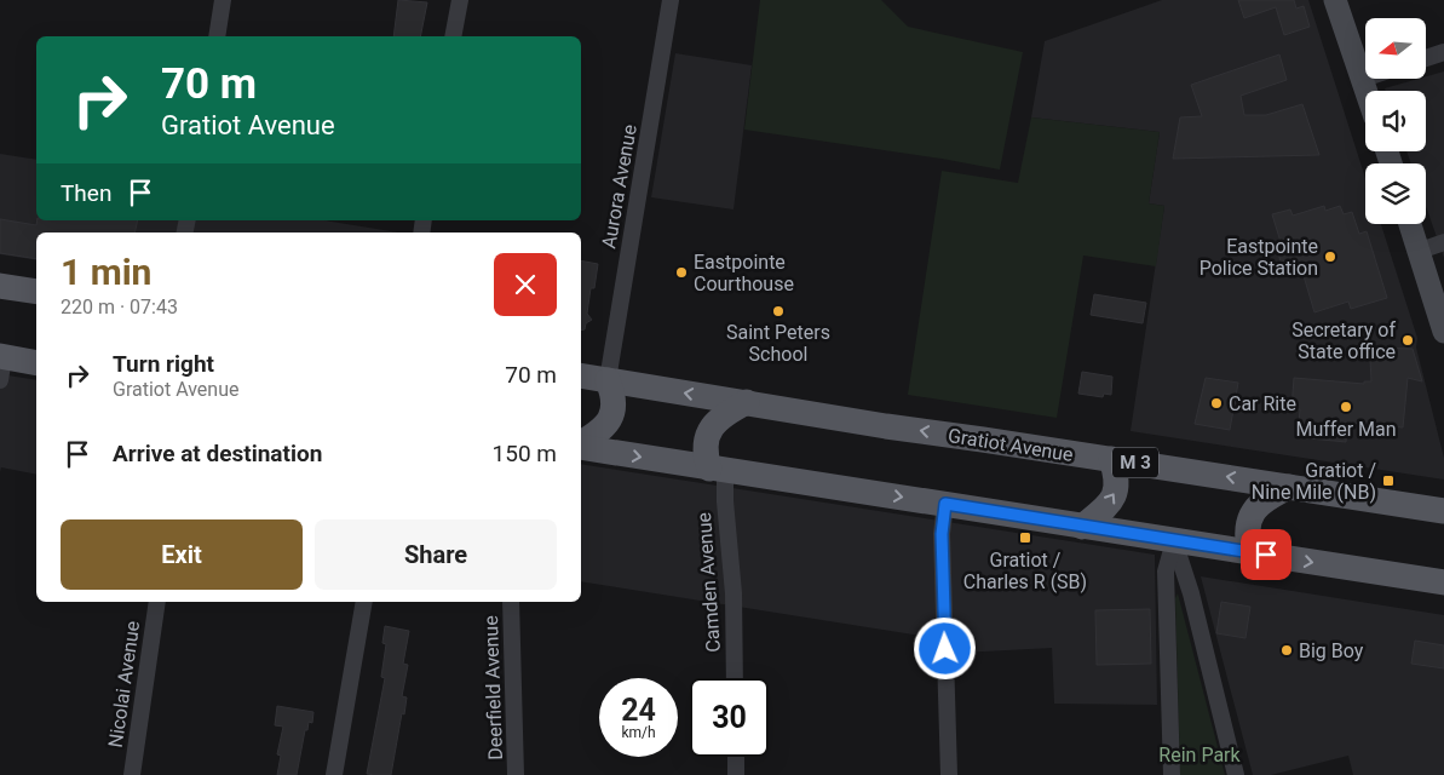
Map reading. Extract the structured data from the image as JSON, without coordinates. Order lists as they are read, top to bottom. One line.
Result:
{"streets":{"main road":["Gratiot Avenue","M 3"],"street":["Aurora Avenue","Camden Avenue","Nicolai Avenue","Deerfield Avenue"]},"crossings":[["Aurora Avenue","Gratiot Avenue"]],"parks":["Rein Park"],"places":{"other":["Eastpointe Police Station","Eastpointe Courthouse","Saint Peters School","Secretary of State office","Car Rite","Muffer Man","Big Boy"],"transit":["Gratiot / Nine Mile (NB)","Gratiot / Charles R (SB)"]},"north":"left","page":{"turn":["70 m","Gratiot Avenue"],"then":"Then","heading":["1 min","220 m · 07:43"],"list":[{"name":"Turn right","note":"Gratiot Avenue","value":"70 m"},{"name":"Arrive at destination","value":"150 m"}],"buttons":["Exit","Share"],"speed":"24 km/h","limit":"30"}}
